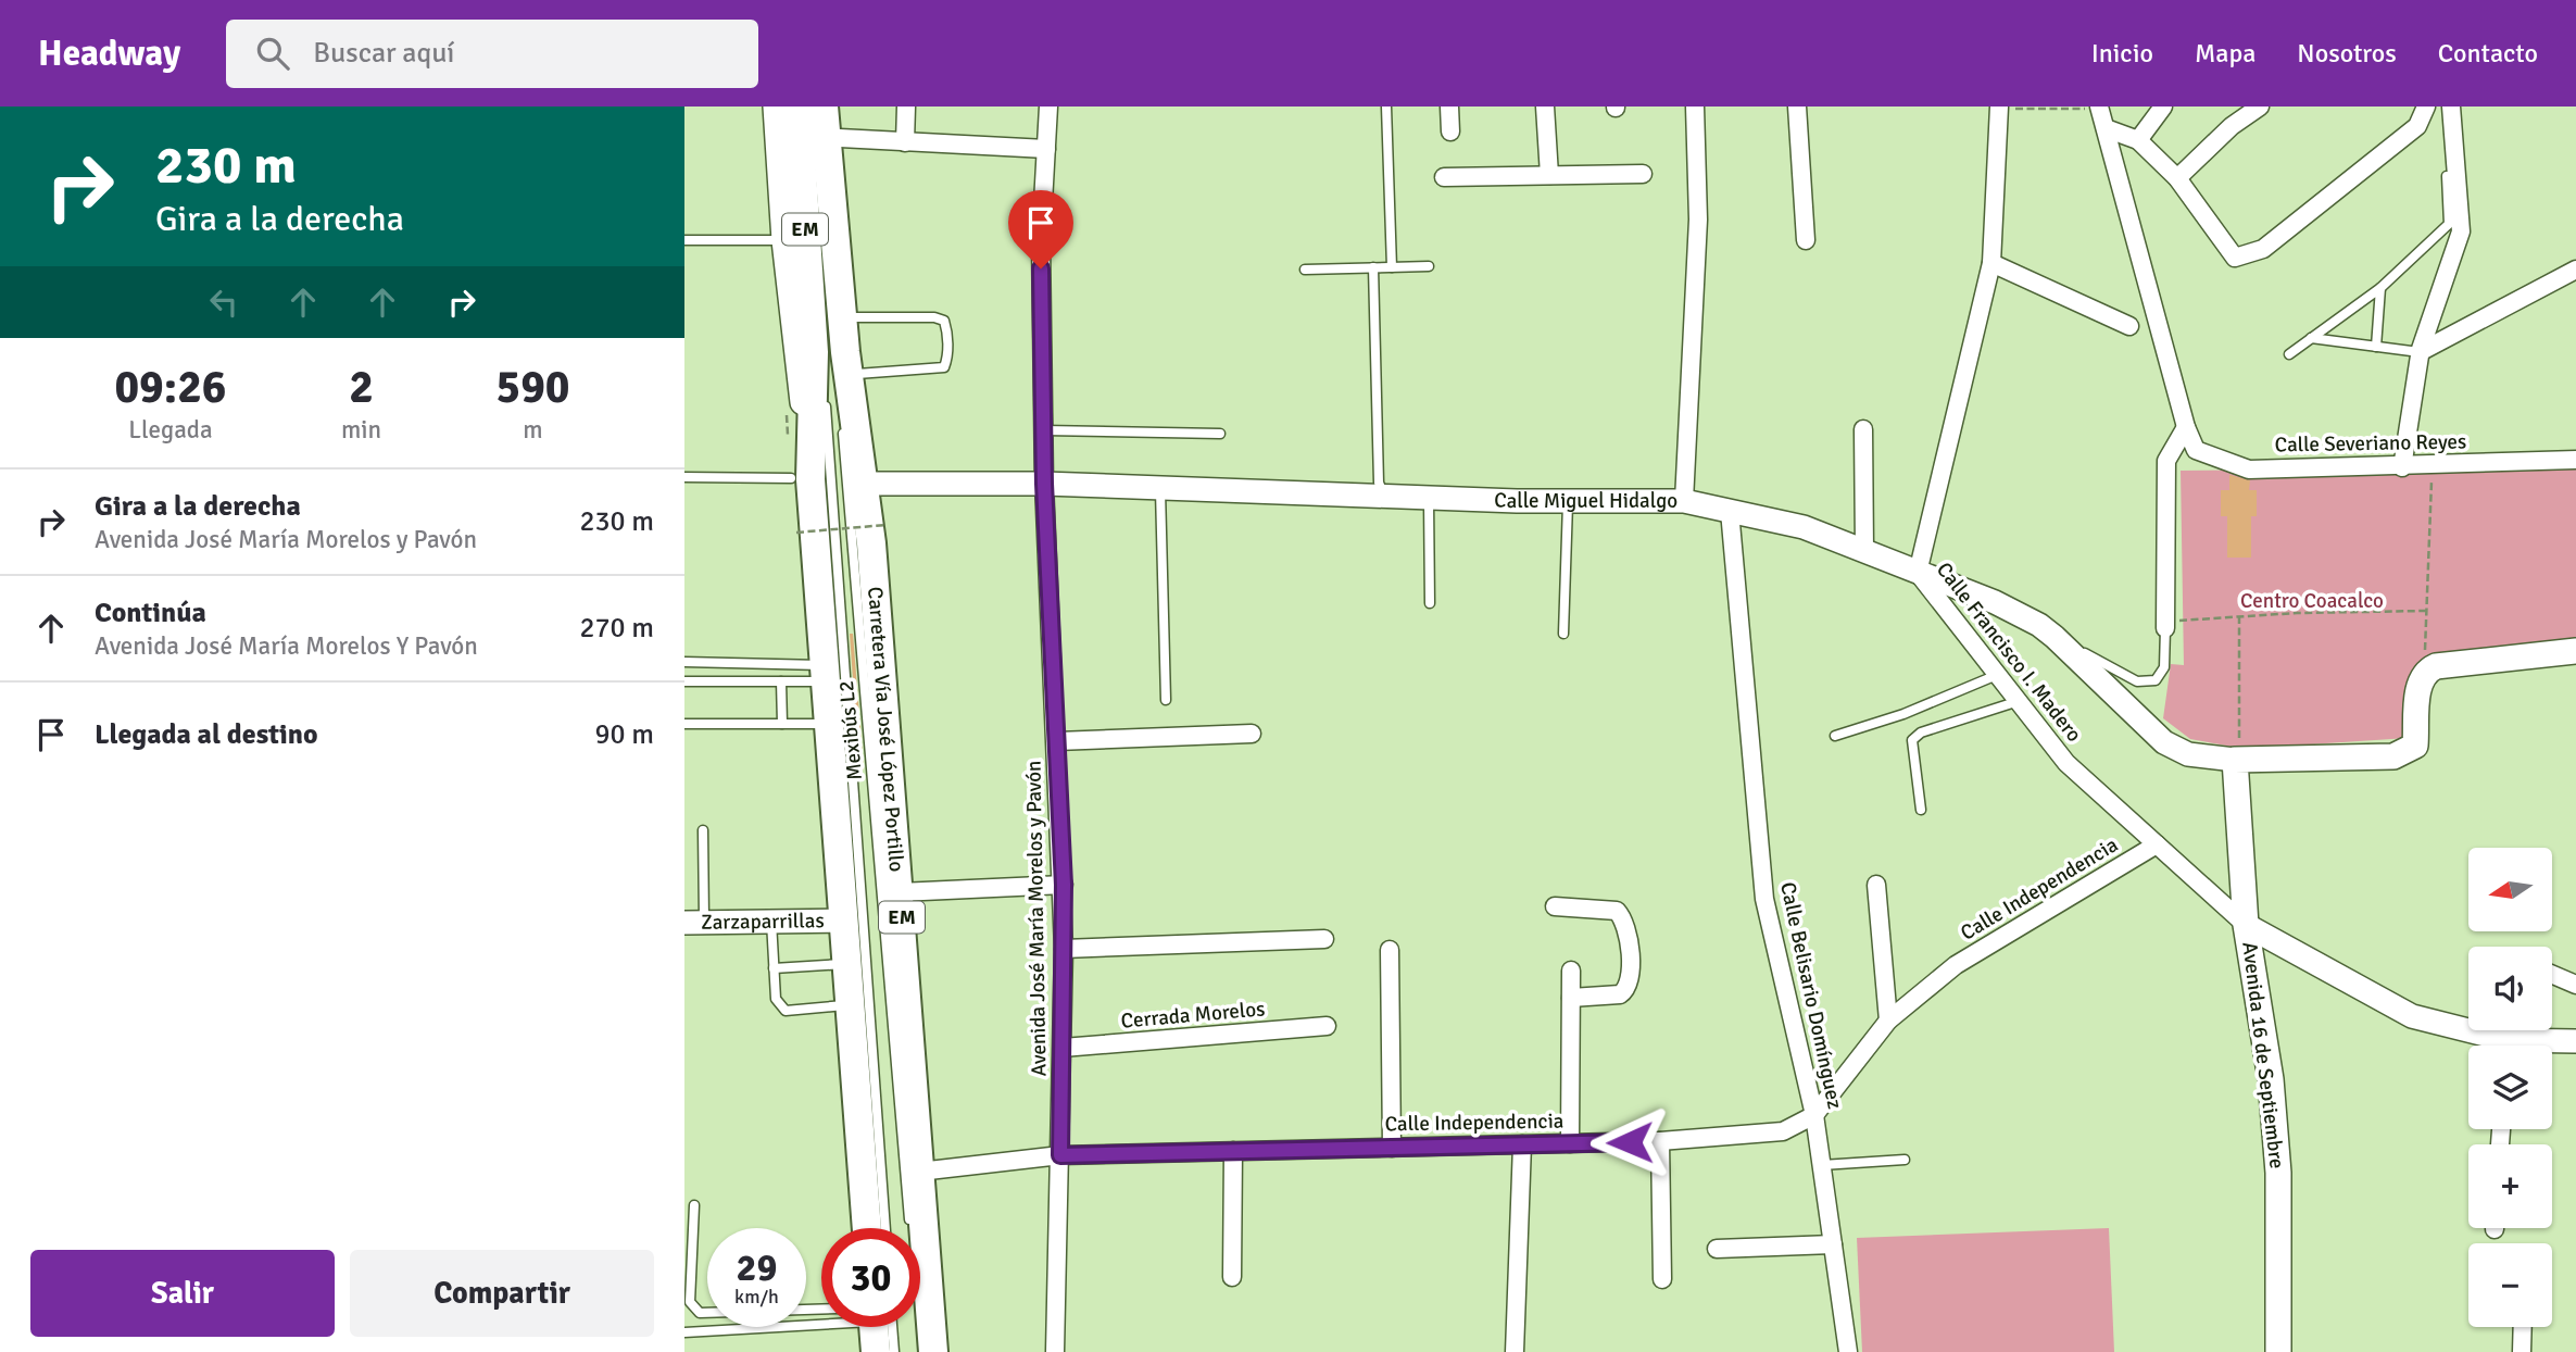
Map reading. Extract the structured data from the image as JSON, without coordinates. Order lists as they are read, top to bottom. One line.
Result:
{"streets":{"main road":["EM","Carretera Vía José López Portillo","Avenida 16 de Septiembre"],"street":["Calle Severiano Reyes","Calle Miguel Hidalgo","Calle Francisco I. Madero","Calle Independencia","Avenida José María Morelos y Pavón","Zarzaparrillas","Calle Belisario Domínguez","Cerrada Morelos"],"lane":["Mexibús L2"]},"crossings":[["Calle Miguel Hidalgo","Calle Francisco I. Madero"],["Calle Miguel Hidalgo","Carretera Vía José López Portillo"],["Calle Miguel Hidalgo","Avenida José María Morelos y Pavón"],["Calle Miguel Hidalgo","Calle Belisario Domínguez"],["Calle Miguel Hidalgo","Avenida 16 de Septiembre"],["Calle Francisco I. Madero","Calle Independencia"],["Calle Francisco I. Madero","Avenida 16 de Septiembre"],["Carretera Vía José López Portillo","Mexibús L2"],["Carretera Vía José López Portillo","Calle Independencia"],["Carretera Vía José López Portillo","Zarzaparrillas"],["Calle Independencia","Avenida José María Morelos y Pavón"],["Calle Independencia","Calle Belisario Domínguez"],["Avenida José María Morelos y Pavón","Cerrada Morelos"]],"parks":["Centro Coacalco"],"north":"left","page":{"header":"Headway","search":"Buscar aquí","nav":["Inicio","Mapa","Nosotros","Contacto"],"turn":["230 m","Gira a la derecha"],"eta":["09:26","Llegada","2","min","590","m"],"list":[{"name":"Gira a la derecha","note":"Avenida José María Morelos y Pavón","value":"230 m"},{"name":"Continúa","note":"Avenida José María Morelos Y Pavón","value":"270 m"},{"name":"Llegada al destino","value":"90 m"}],"map_buttons":["+","−"],"speed":"29 km/h","limit":"30","buttons":["Salir","Compartir"]}}
